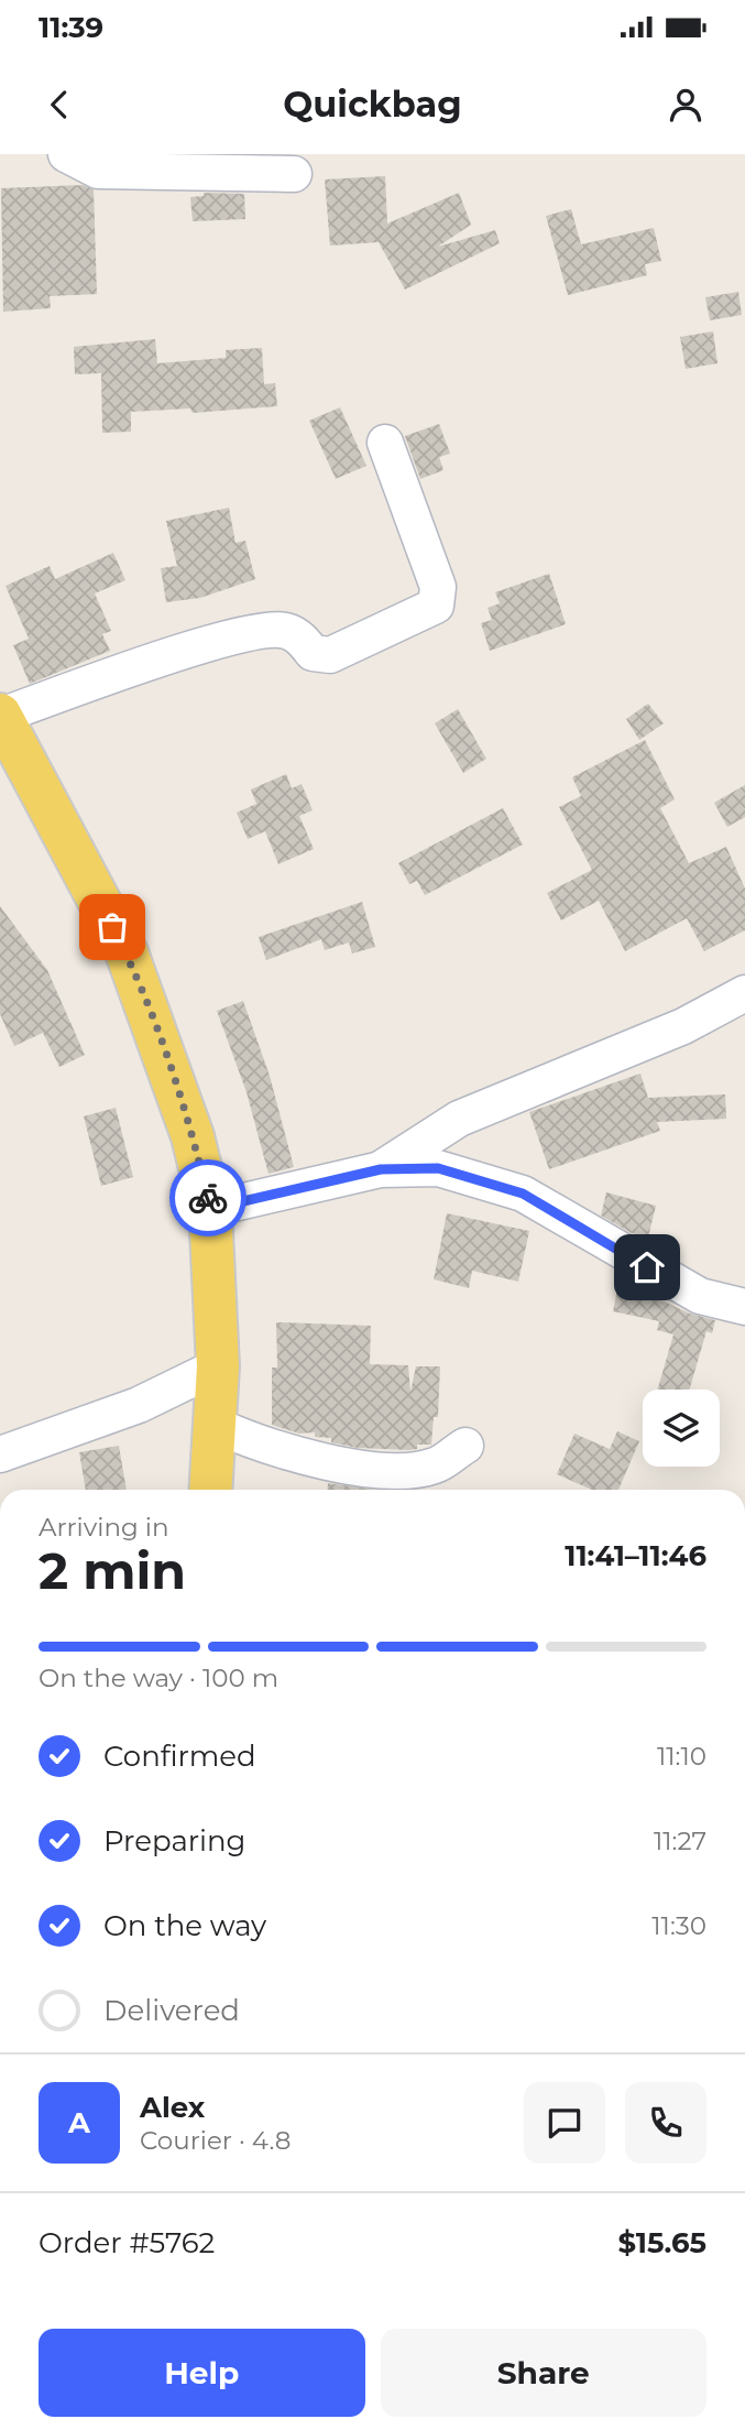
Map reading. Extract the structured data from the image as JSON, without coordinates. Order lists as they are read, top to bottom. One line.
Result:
{"page":{"status":"11:39","header":"Quickbag","heading":["2 min","Arriving in","11:41–11:46"],"panel":["Alex","Courier · 4.8","Order #5762","$15.65"],"bar":"On the way · 100 m","list":[["Confirmed","11:10"],["Preparing","11:27"],["On the way","11:30"],"Delivered"],"round":"A","buttons":["Help","Share"]}}
